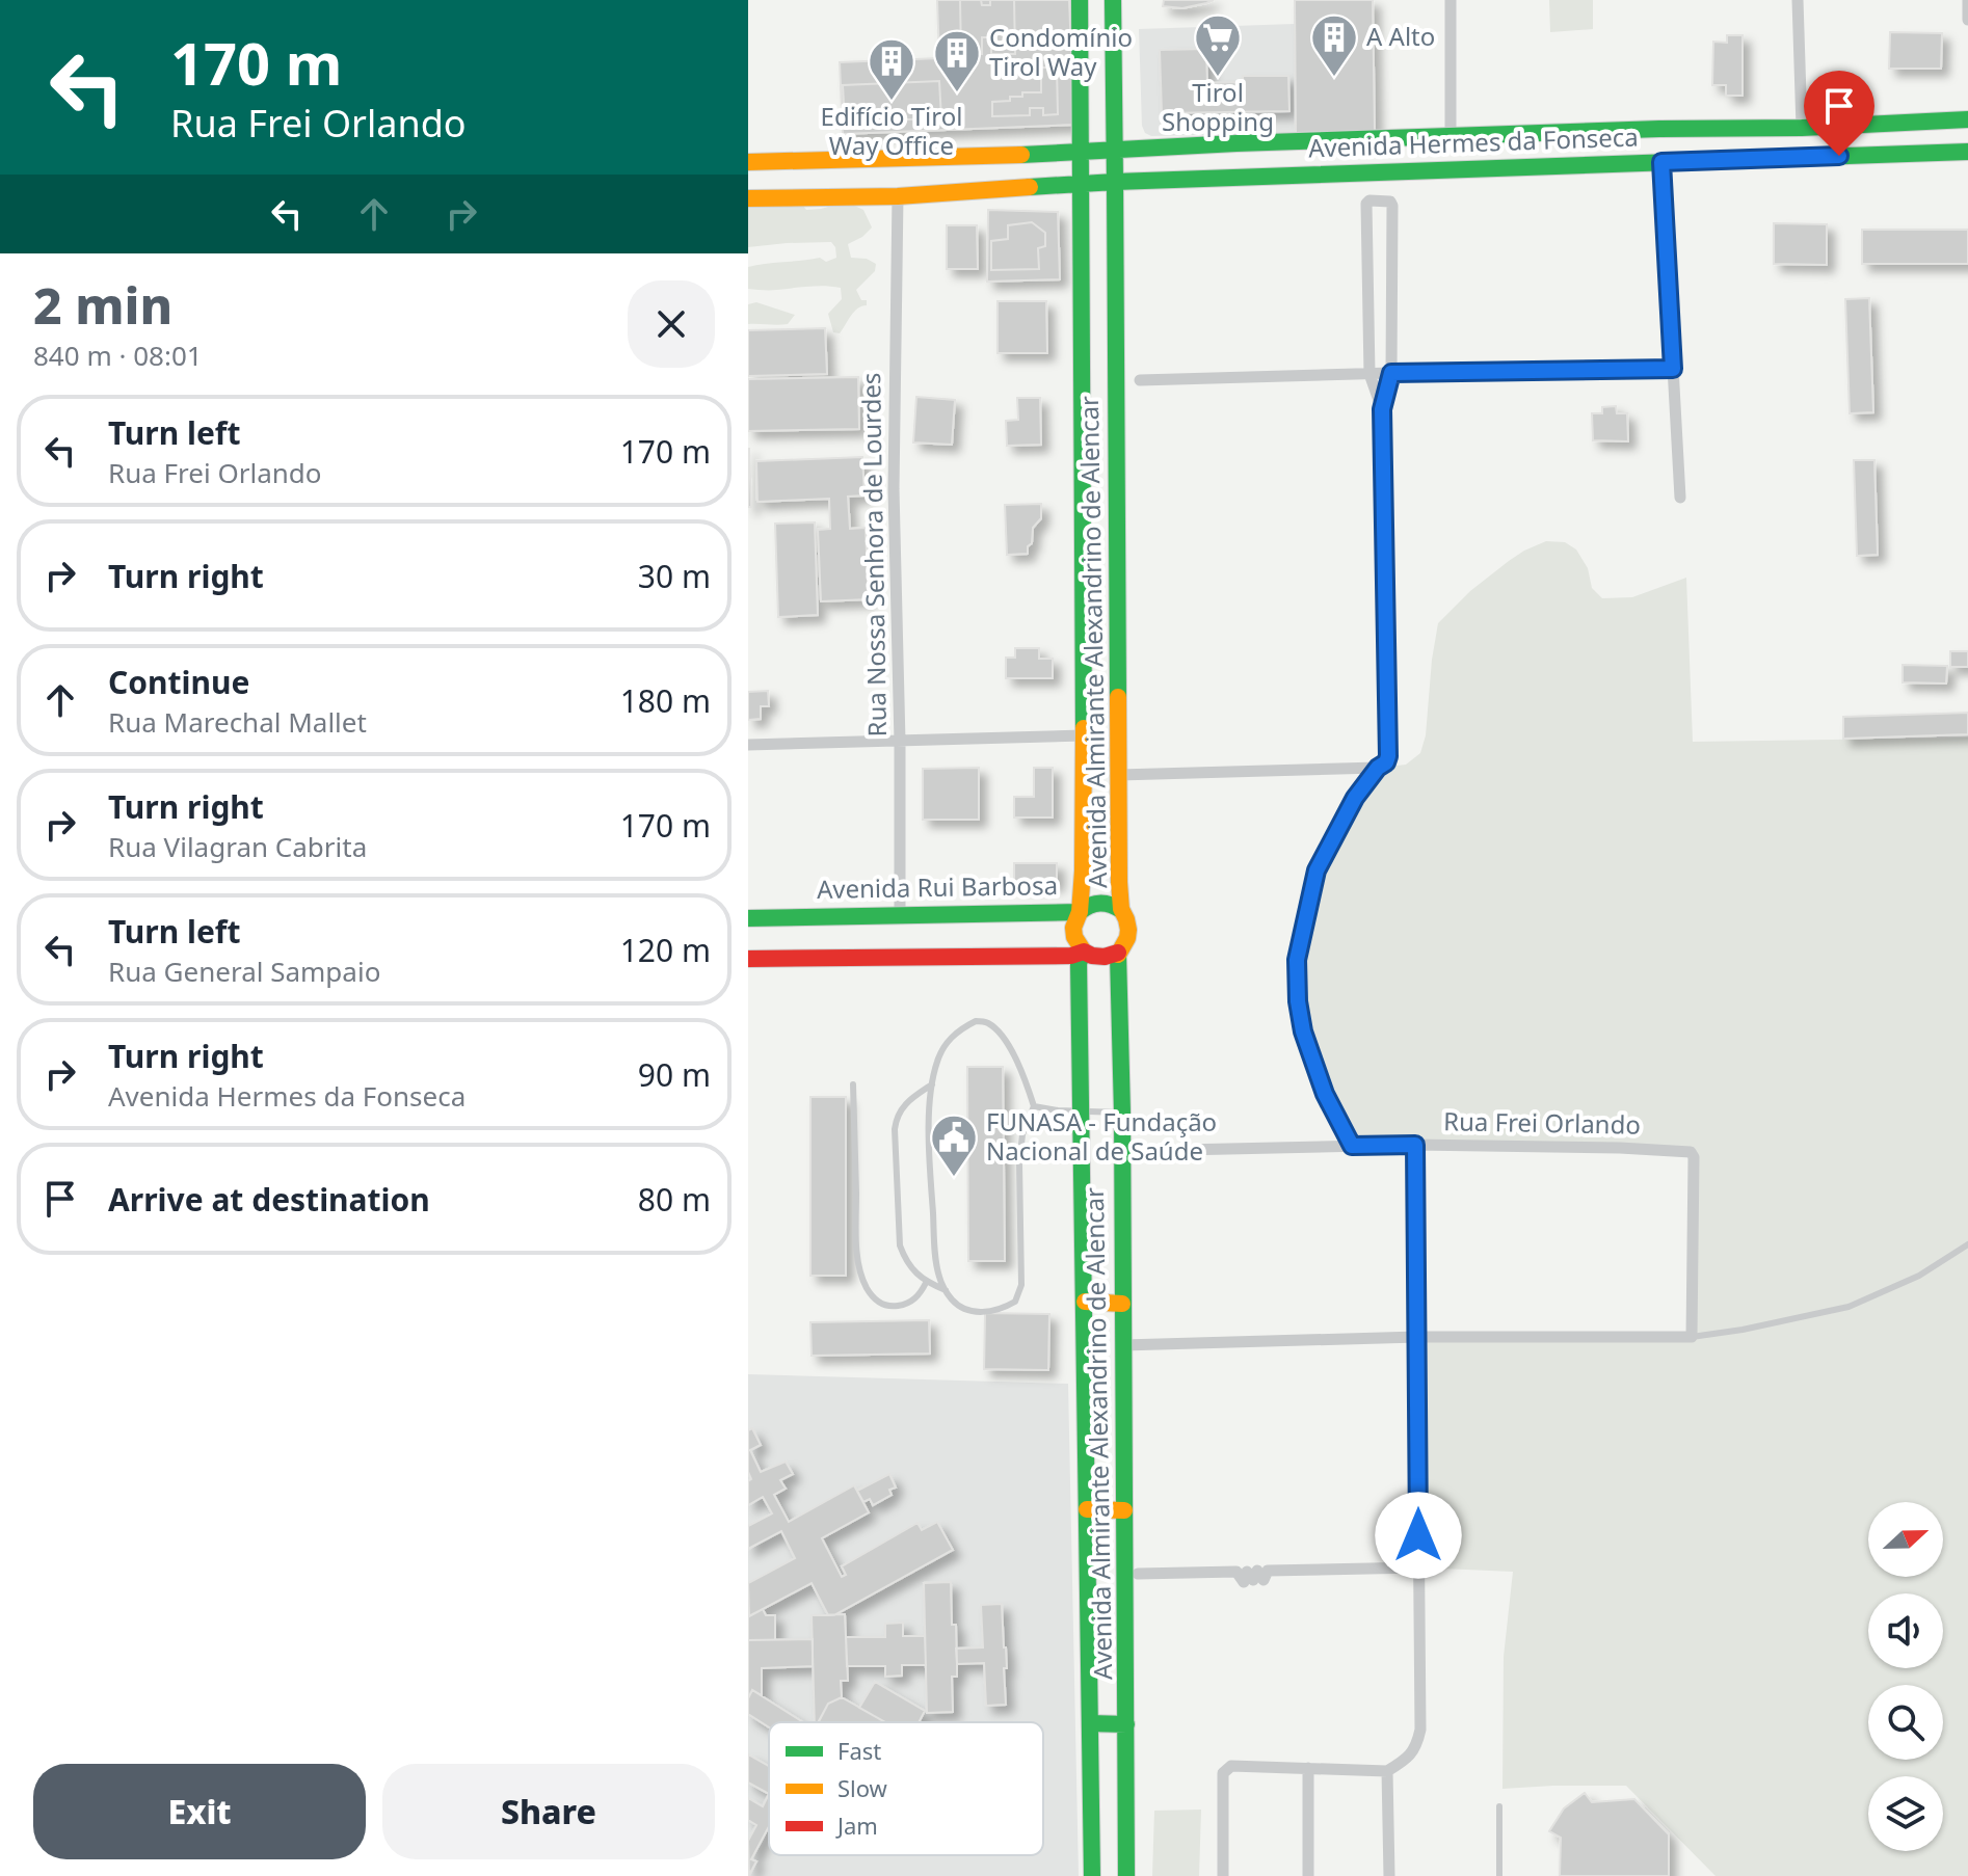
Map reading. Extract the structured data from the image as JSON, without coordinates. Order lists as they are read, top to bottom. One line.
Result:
{"streets":{"main road":["Avenida Hermes da Fonseca","Avenida Almirante Alexandrino de Alencar","Avenida Rui Barbosa"],"street":["Rua Nossa Senhora de Lourdes","Rua Frei Orlando"]},"crossings":[["Avenida Hermes da Fonseca","Rua Nossa Senhora de Lourdes"],["Avenida Hermes da Fonseca","Avenida Almirante Alexandrino de Alencar"],["Rua Nossa Senhora de Lourdes","Avenida Rui Barbosa"],["Avenida Almirante Alexandrino de Alencar","Avenida Rui Barbosa"]],"places":{"supermarket":["Tirol Shopping"],"building":["A Alto","Condomínio Tirol Way","Edifício Tirol Way Office"],"public building":["FUNASA - Fundação Nacional de Saúde"]},"legend":["Fast","Slow","Jam"],"north":"right","page":{"turn":["170 m","Rua Frei Orlando"],"heading":["2 min","840 m · 08:01"],"list":[{"name":"Turn left","note":"Rua Frei Orlando","value":"170 m"},{"name":"Turn right","value":"30 m"},{"name":"Continue","note":"Rua Marechal Mallet","value":"180 m"},{"name":"Turn right","note":"Rua Vilagran Cabrita","value":"170 m"},{"name":"Turn left","note":"Rua General Sampaio","value":"120 m"},{"name":"Turn right","note":"Avenida Hermes da Fonseca","value":"90 m"},{"name":"Arrive at destination","value":"80 m"}],"buttons":["Exit","Share"]}}
